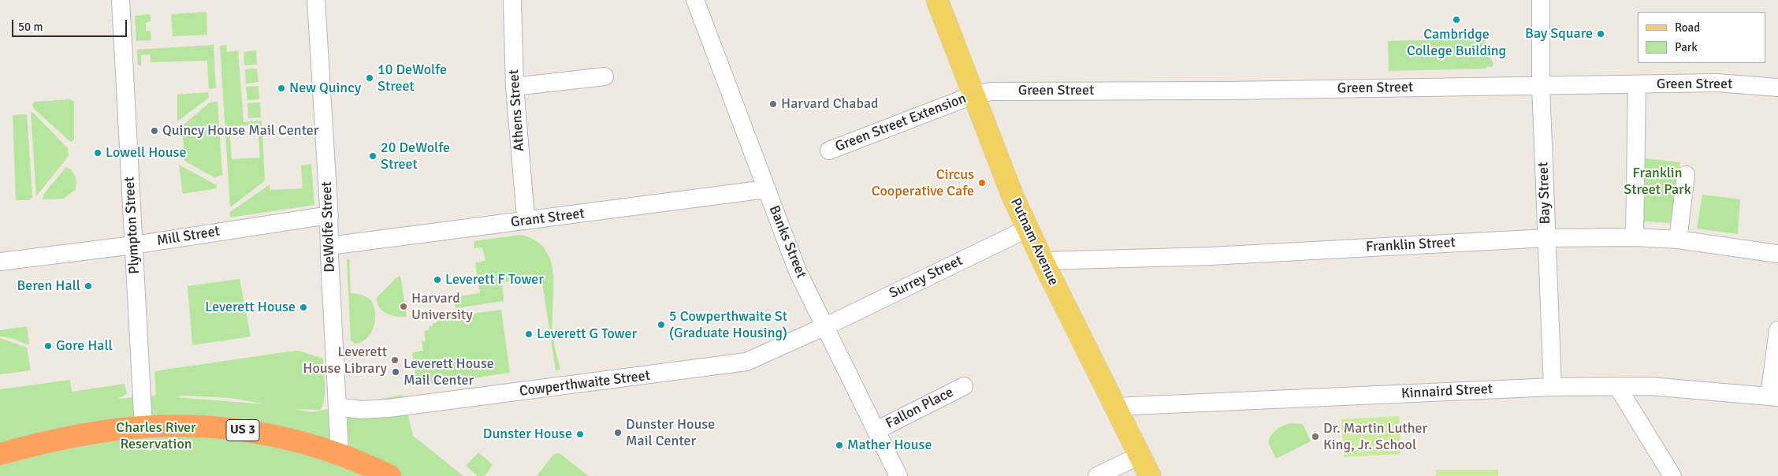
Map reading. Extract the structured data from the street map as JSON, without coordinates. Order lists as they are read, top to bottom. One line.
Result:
{"streets":{"highway":["US 3"],"main road":["Putnam Avenue"],"street":["Green Street","Athens Street","Green Street Extension","Bay Street","Grant Street","Plympton Street","DeWolfe Street","Mill Street","Banks Street","Franklin Street","Surrey Street","Cowperthwaite Street","Kinnaird Street","Fallon Place"]},"crossings":[["Green Street","Green Street Extension"],["Green Street","Bay Street"],["Green Street","Putnam Avenue"],["Athens Street","Grant Street"],["Green Street Extension","Putnam Avenue"],["Bay Street","Franklin Street"],["Bay Street","Kinnaird Street"],["Grant Street","DeWolfe Street"],["Grant Street","Banks Street"],["Plympton Street","Mill Street"],["Plympton Street","US 3"],["DeWolfe Street","Mill Street"],["DeWolfe Street","Cowperthwaite Street"],["DeWolfe Street","US 3"],["Banks Street","Surrey Street"],["Banks Street","Cowperthwaite Street"],["Banks Street","Fallon Place"],["Putnam Avenue","Franklin Street"],["Putnam Avenue","Surrey Street"],["Putnam Avenue","Kinnaird Street"],["Surrey Street","Cowperthwaite Street"]],"parks":["Franklin Street Park","Charles River Reservation"],"places":["Cambridge College Building","Bay Square","10 DeWolfe Street","New Quincy","Harvard Chabad","Quincy House Mail Center","Lowell House","20 DeWolfe Street","Circus Cooperative Cafe","Leverett F Tower","Beren Hall","Harvard University","Leverett House","5 Cowperthwaite St (Graduate Housing)","Leverett G Tower","Gore Hall","Leverett House Library","Leverett House Mail Center","Dunster House Mail Center","Dunster House","Dr. Martin Luther King, Jr. School","Mather House"],"legend":["Road","Park"],"scale_bar":"50 m"}
